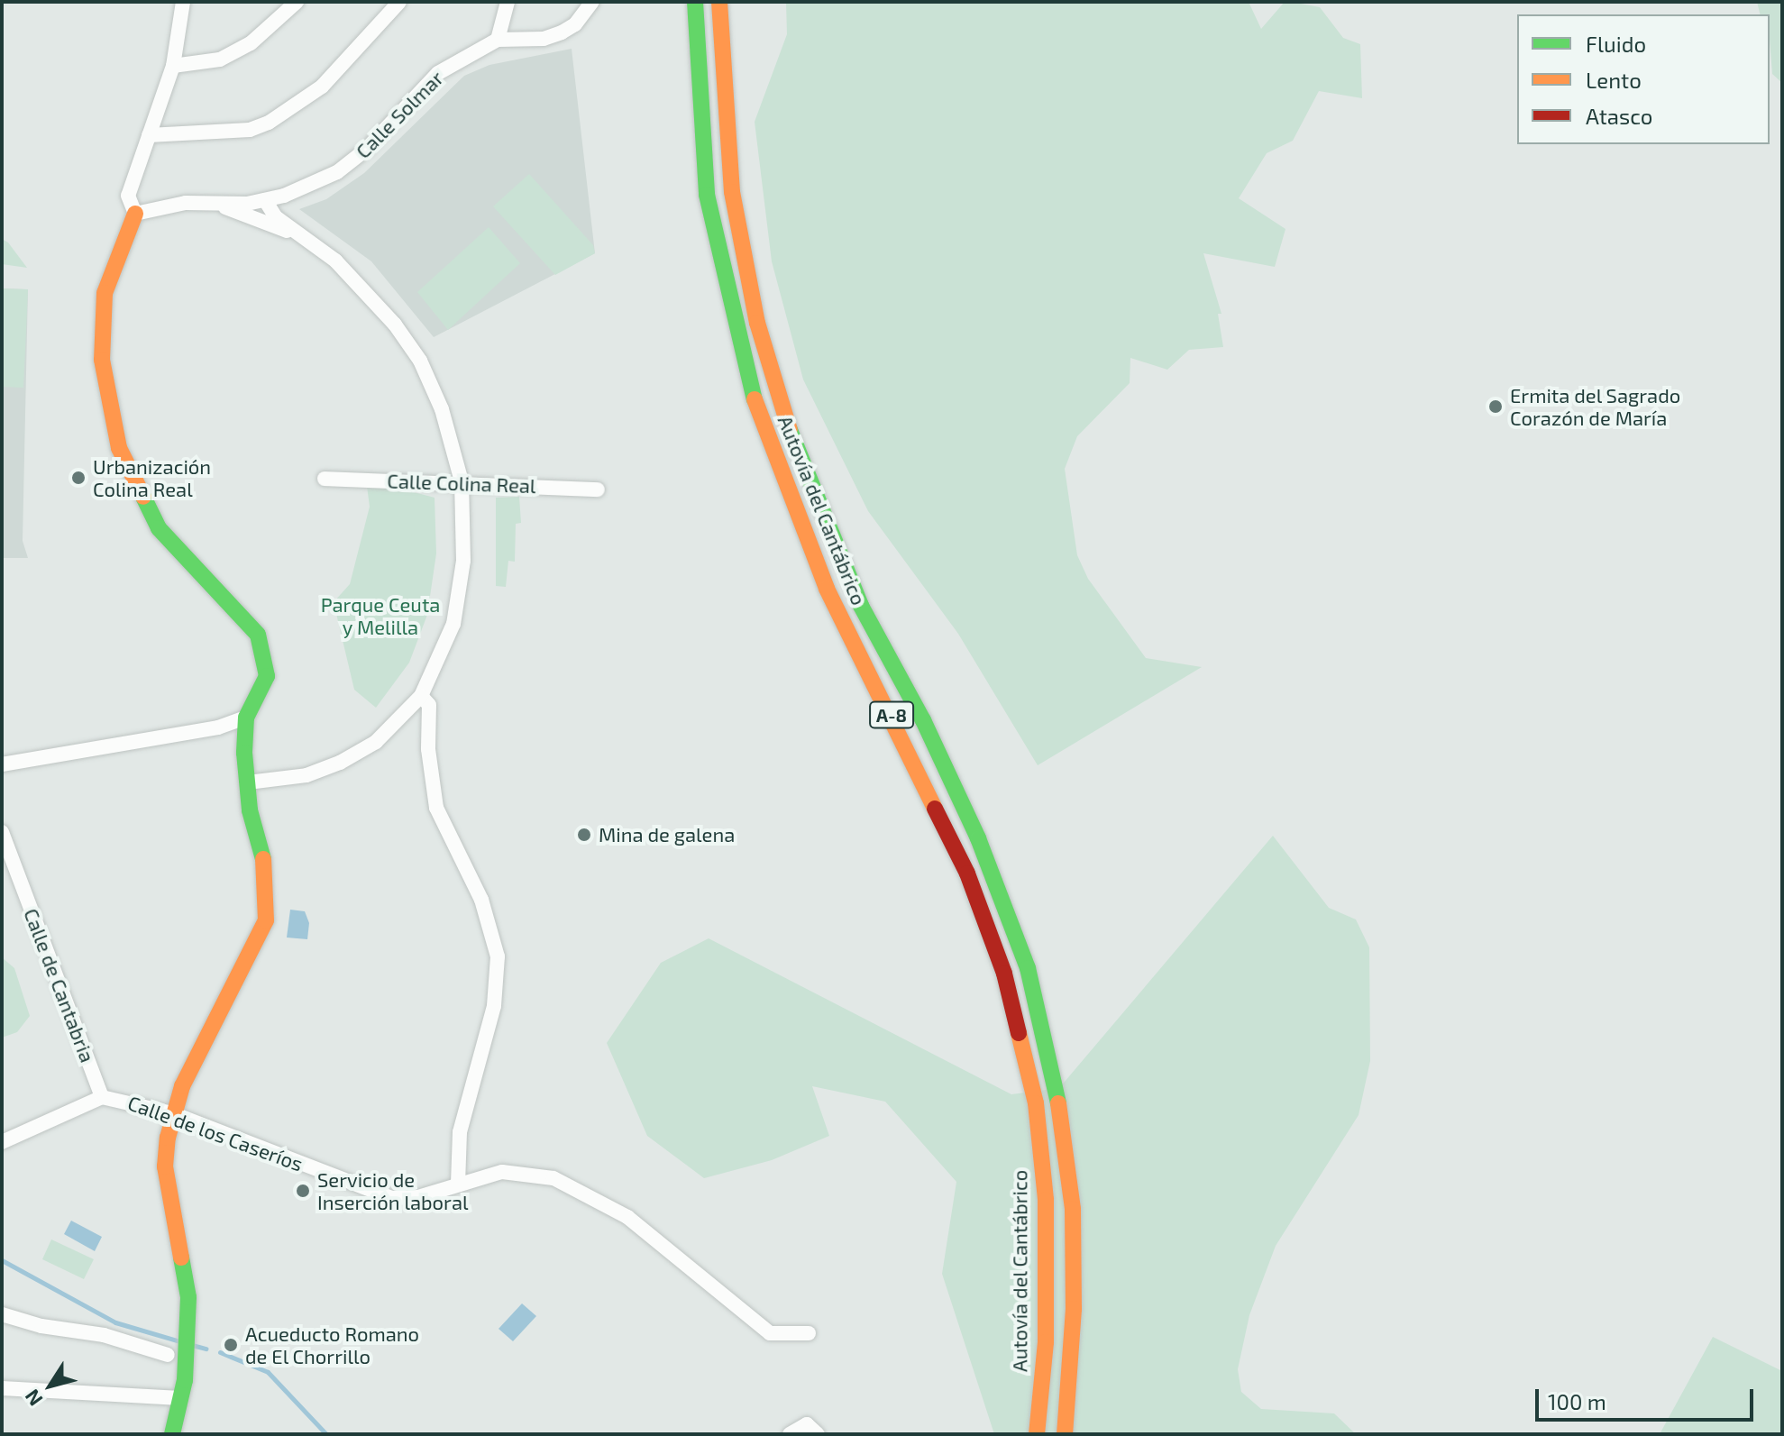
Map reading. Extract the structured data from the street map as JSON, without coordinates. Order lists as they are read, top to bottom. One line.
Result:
{"streets":{"main road":["Autovía del Cantábrico","A-8"],"street":["Calle Solmar","Calle Colina Real","Calle de Cantabria","Calle de los Caseríos"]},"crossings":[["Calle de Cantabria","Calle de los Caseríos"]],"parks":["Parque Ceuta y Melilla"],"places":["Ermita del Sagrado Corazón de María","Urbanización Colina Real","Mina de galena","Servicio de Inserción laboral","Acueducto Romano de El Chorrillo"],"legend":["Fluido","Lento","Atasco"],"scale_bar":"100 m","north":"bottom left"}
